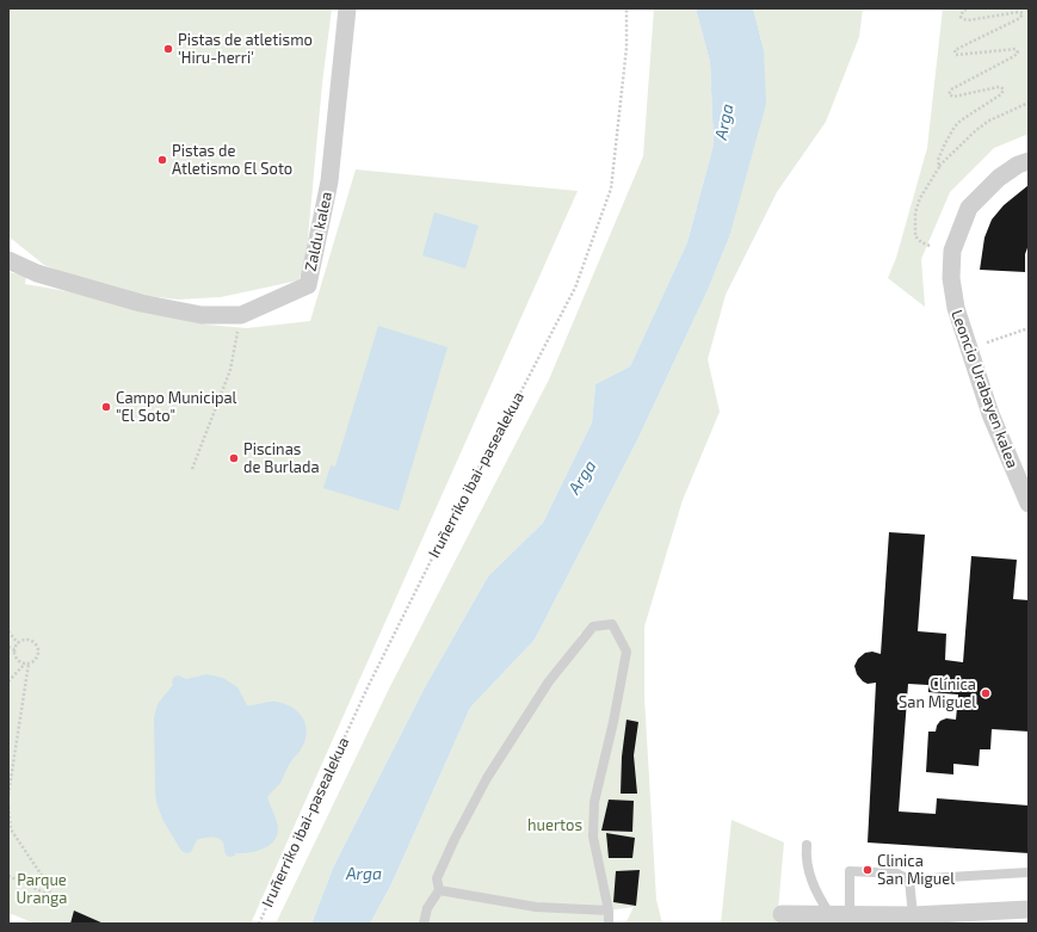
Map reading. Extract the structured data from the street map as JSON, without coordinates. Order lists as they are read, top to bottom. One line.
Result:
{"streets":{"street":["Zaldu kalea","Leoncio Urabayen kalea"],"path":["Iruñerriko ibai-pasealekua"]},"water":["Arga"],"parks":["huertos","Parque Uranga"],"places":["Pistas de atletismo 'Hiru-herri'","Pistas de Atletismo El Soto","Campo Municipal \"El Soto\"","Piscinas de Burlada","Clínica San Miguel","Clinica San Miguel"]}
